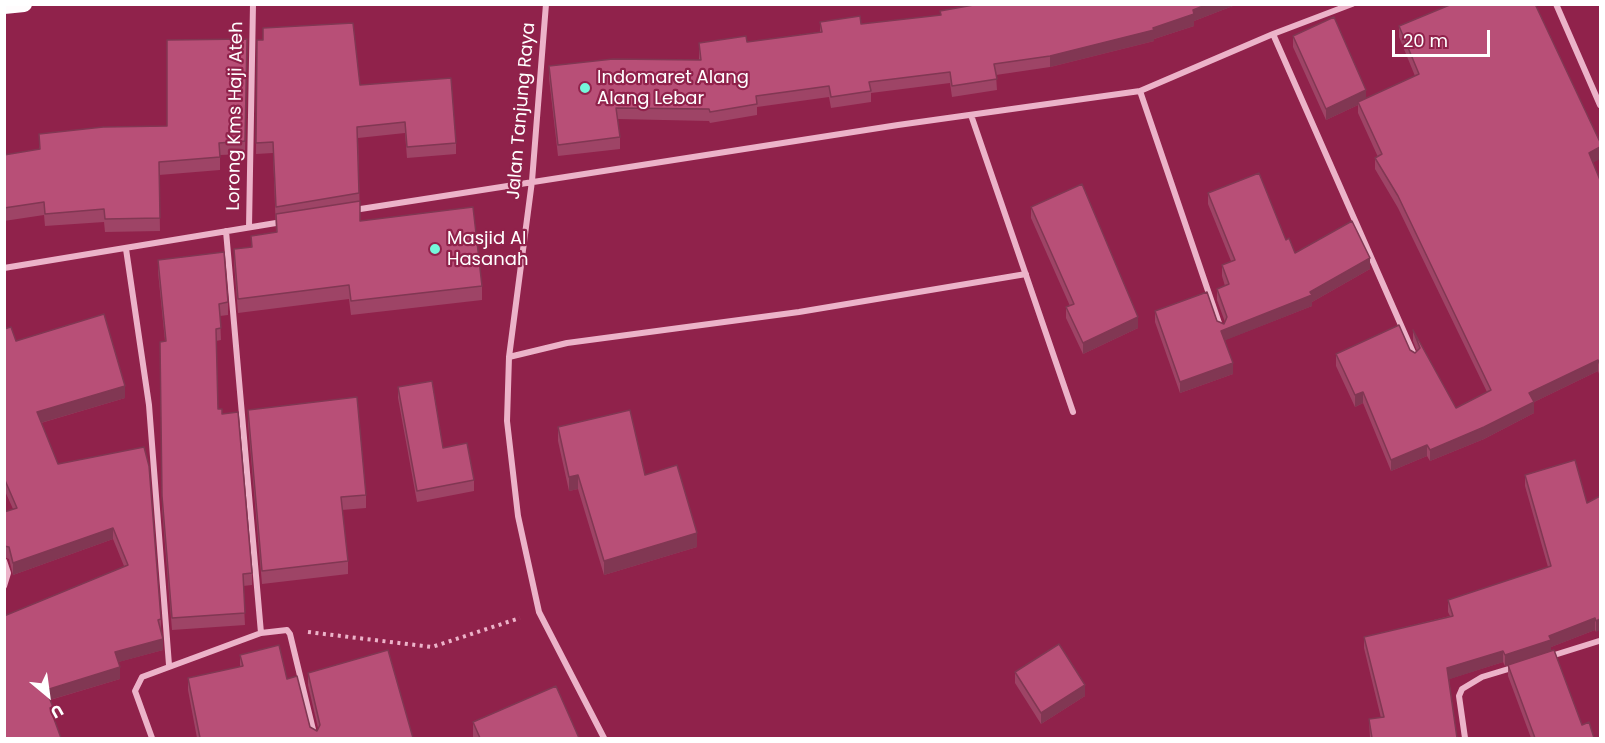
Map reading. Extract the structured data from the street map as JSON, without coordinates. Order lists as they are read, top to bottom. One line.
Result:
{"streets":{"street":["Jalan Tanjung Raya","Lorong Kms Haji Ateh"]},"places":["Indomaret Alang Alang Lebar","Masjid Al Hasanah"],"scale_bar":"20 m","north":"bottom right"}
